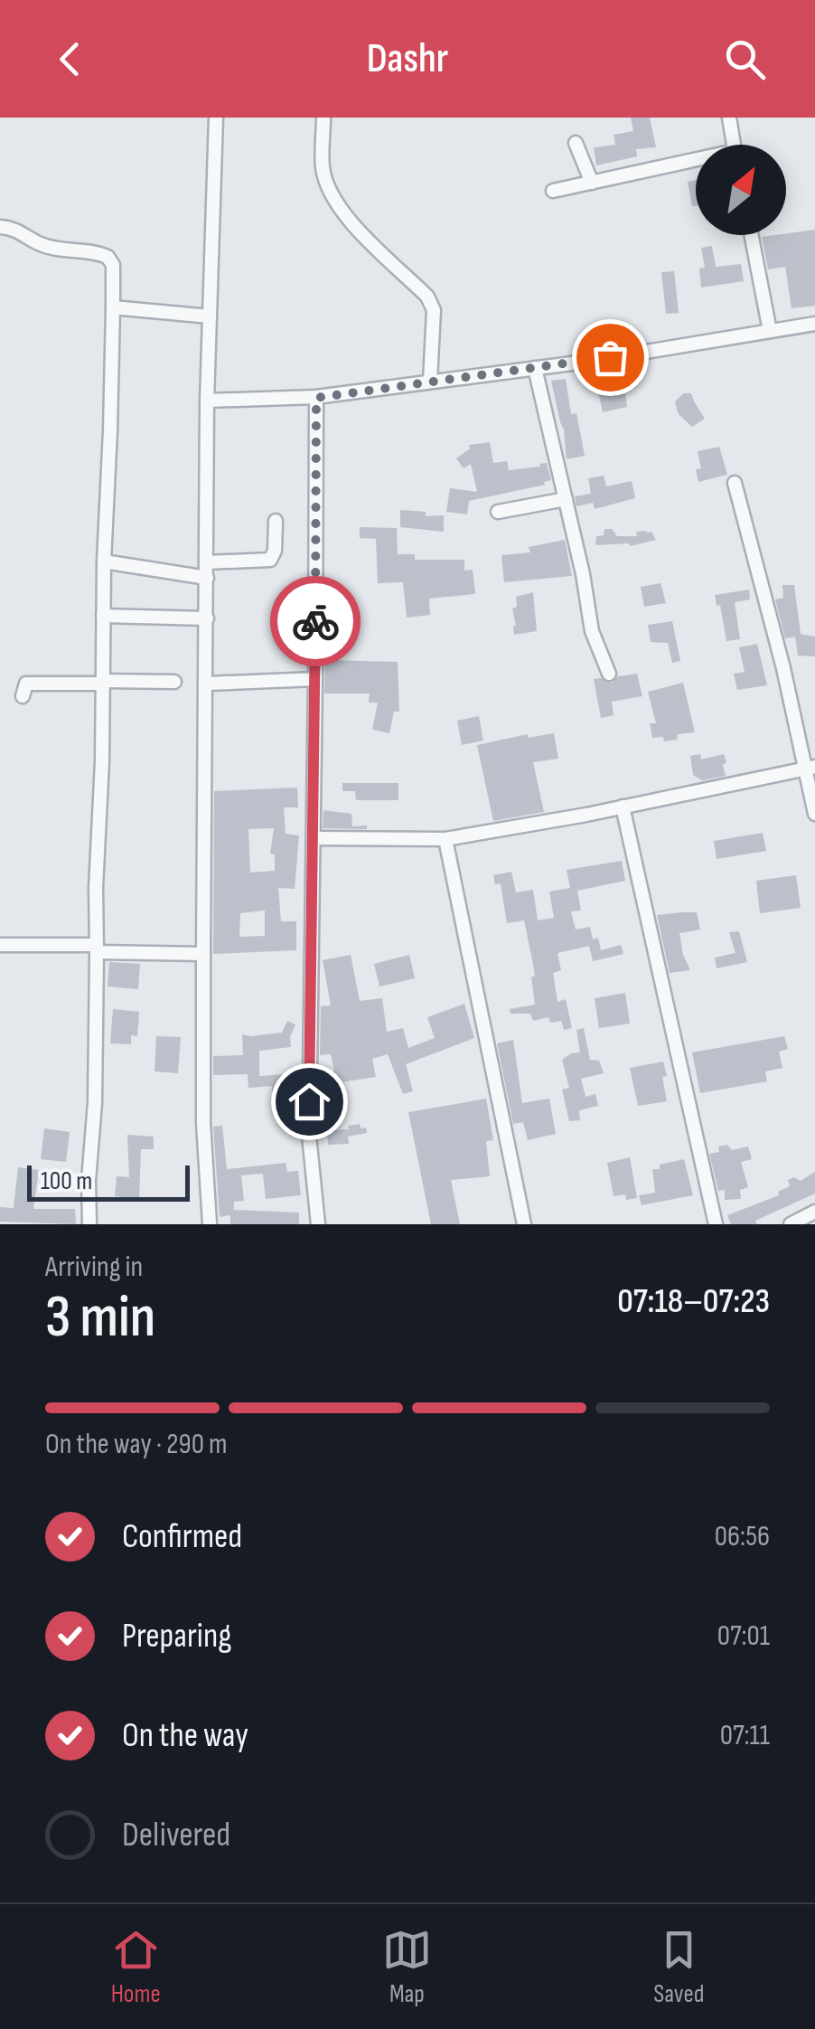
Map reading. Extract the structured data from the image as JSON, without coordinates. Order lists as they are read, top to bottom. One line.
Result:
{"scale_bar":"100 m","north":"top right","page":{"header":"Dashr","scale":"100 m","heading":["3 min","Arriving in","07:18–07:23"],"bar":"On the way · 290 m","list":[["Confirmed","06:56"],["Preparing","07:01"],["On the way","07:11"],"Delivered"],"tabs":["Home","Map","Saved"]}}
